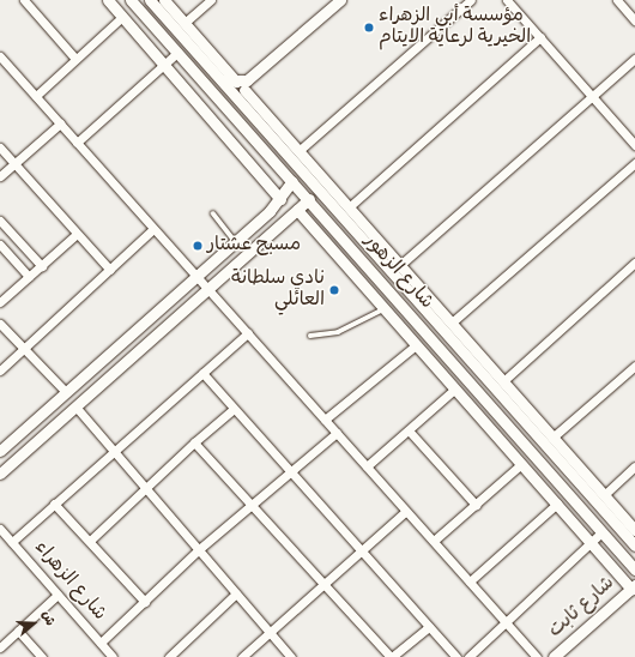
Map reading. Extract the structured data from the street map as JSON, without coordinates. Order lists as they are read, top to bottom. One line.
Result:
{"streets":{"street":["شارع الزهور","شارع الزهراء","شارع ثابت"]},"places":["مؤسسة أبي الزهراء الخيرية لرعاية الايتام","مسبح عشتار","نادي سلطانة العائلي"],"north":"right"}
